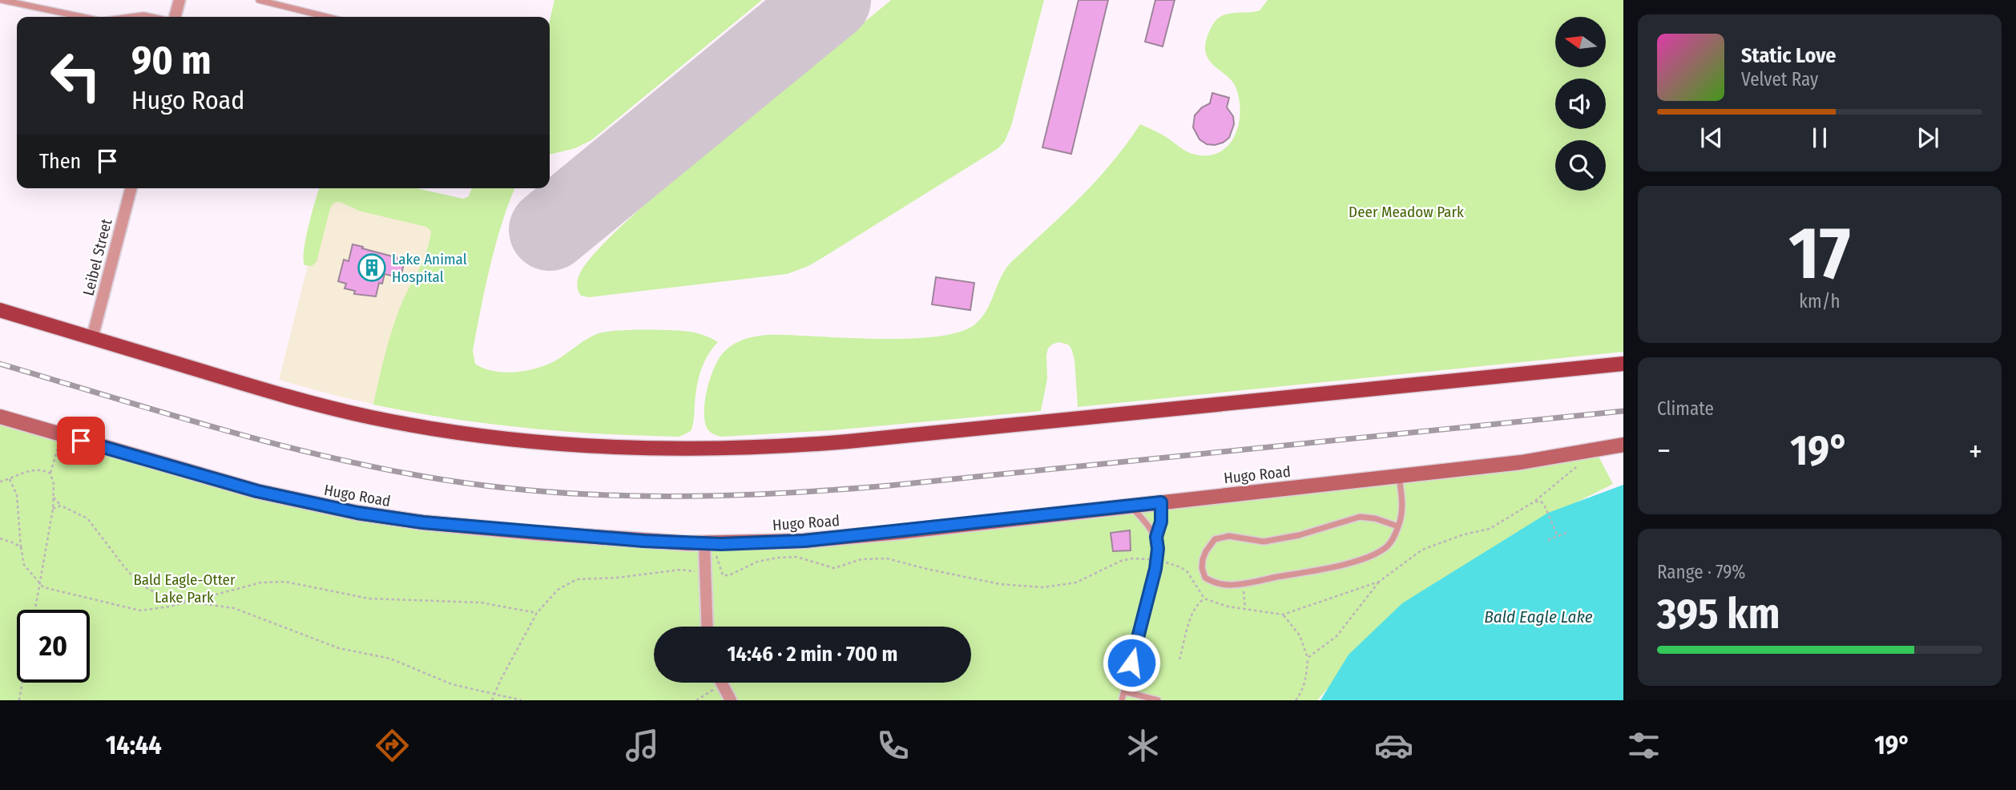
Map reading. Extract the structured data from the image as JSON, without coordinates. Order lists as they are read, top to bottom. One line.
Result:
{"streets":{"street":["Leibel Street","Hugo Road"]},"water":["Bald Eagle Lake"],"parks":["Deer Meadow Park","Bald Eagle-Otter Lake Park"],"places":{"building":["Lake Animal Hospital"]},"north":"left","page":{"turn":["90 m","Hugo Road"],"song":["Static Love","Velvet Ray"],"then":"Then","tile":[["17","km/h"],"Climate",["Range · 79%","395 km"]],"heat":["−","19°","+"],"limit":"20","trip":"14:46 · 2 min · 700 m","tabs":["14:44","19°"]}}
